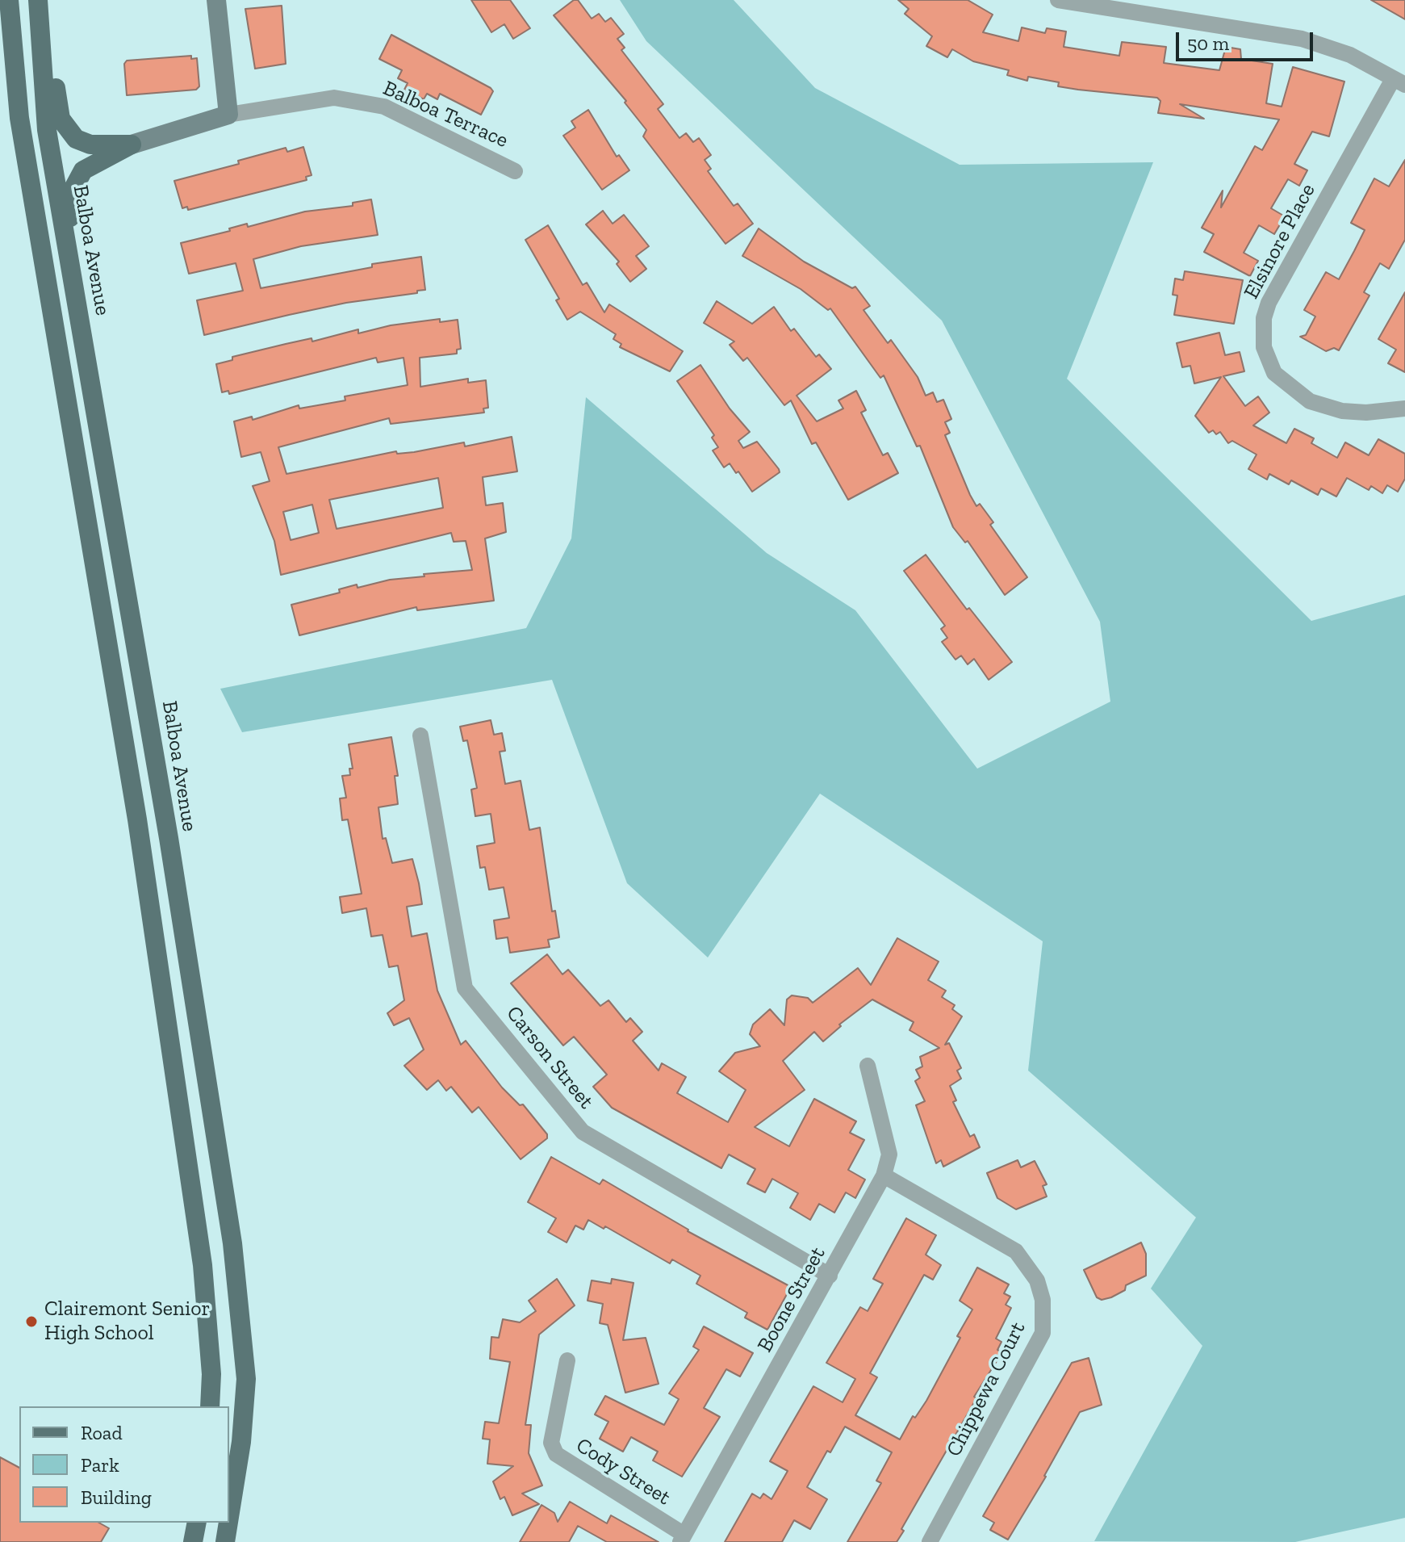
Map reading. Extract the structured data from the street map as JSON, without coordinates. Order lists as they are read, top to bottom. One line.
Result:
{"streets":{"main road":["Balboa Avenue"],"street":["Balboa Terrace","Elsinore Place","Carson Street","Boone Street","Chippewa Court","Cody Street"]},"crossings":[["Carson Street","Boone Street"],["Boone Street","Chippewa Court"],["Boone Street","Cody Street"]],"places":["Clairemont Senior High School"],"legend":["Road","Park","Building"],"scale_bar":"50 m"}
